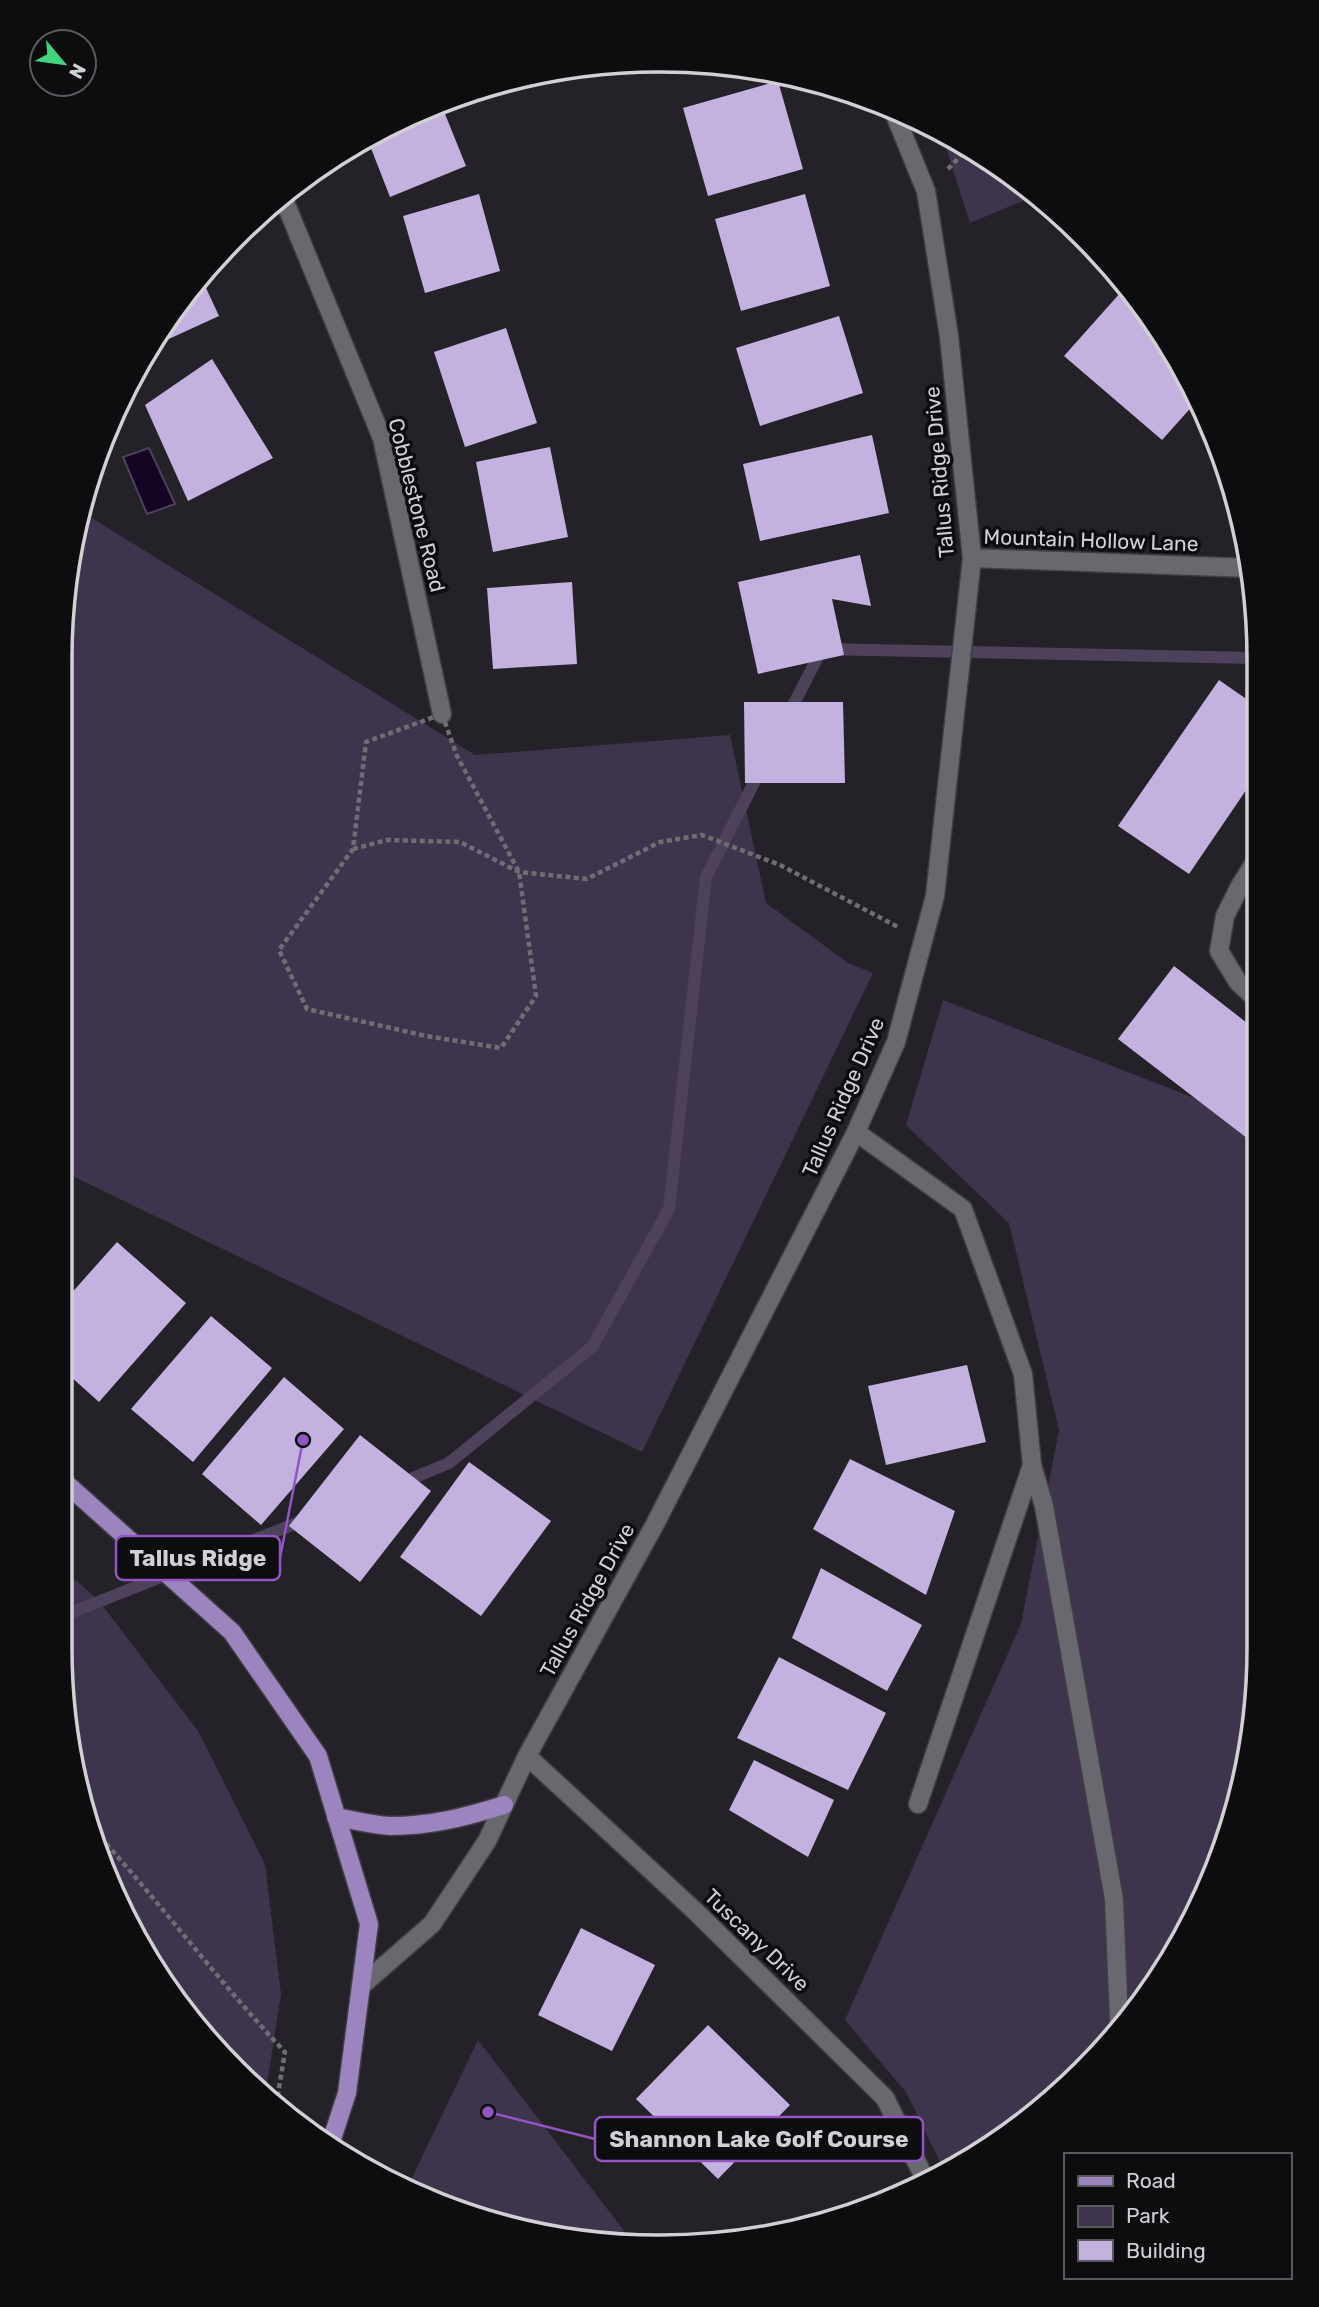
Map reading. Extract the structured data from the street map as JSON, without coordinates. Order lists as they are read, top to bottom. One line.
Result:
{"streets":{"street":["Tallus Ridge Drive","Cobblestone Road","Mountain Hollow Lane","Tuscany Drive"]},"crossings":[["Tallus Ridge Drive","Mountain Hollow Lane"],["Tallus Ridge Drive","Tuscany Drive"]],"places":["Tallus Ridge","Shannon Lake Golf Course"],"legend":["Road","Park","Building"],"north":"bottom right"}
